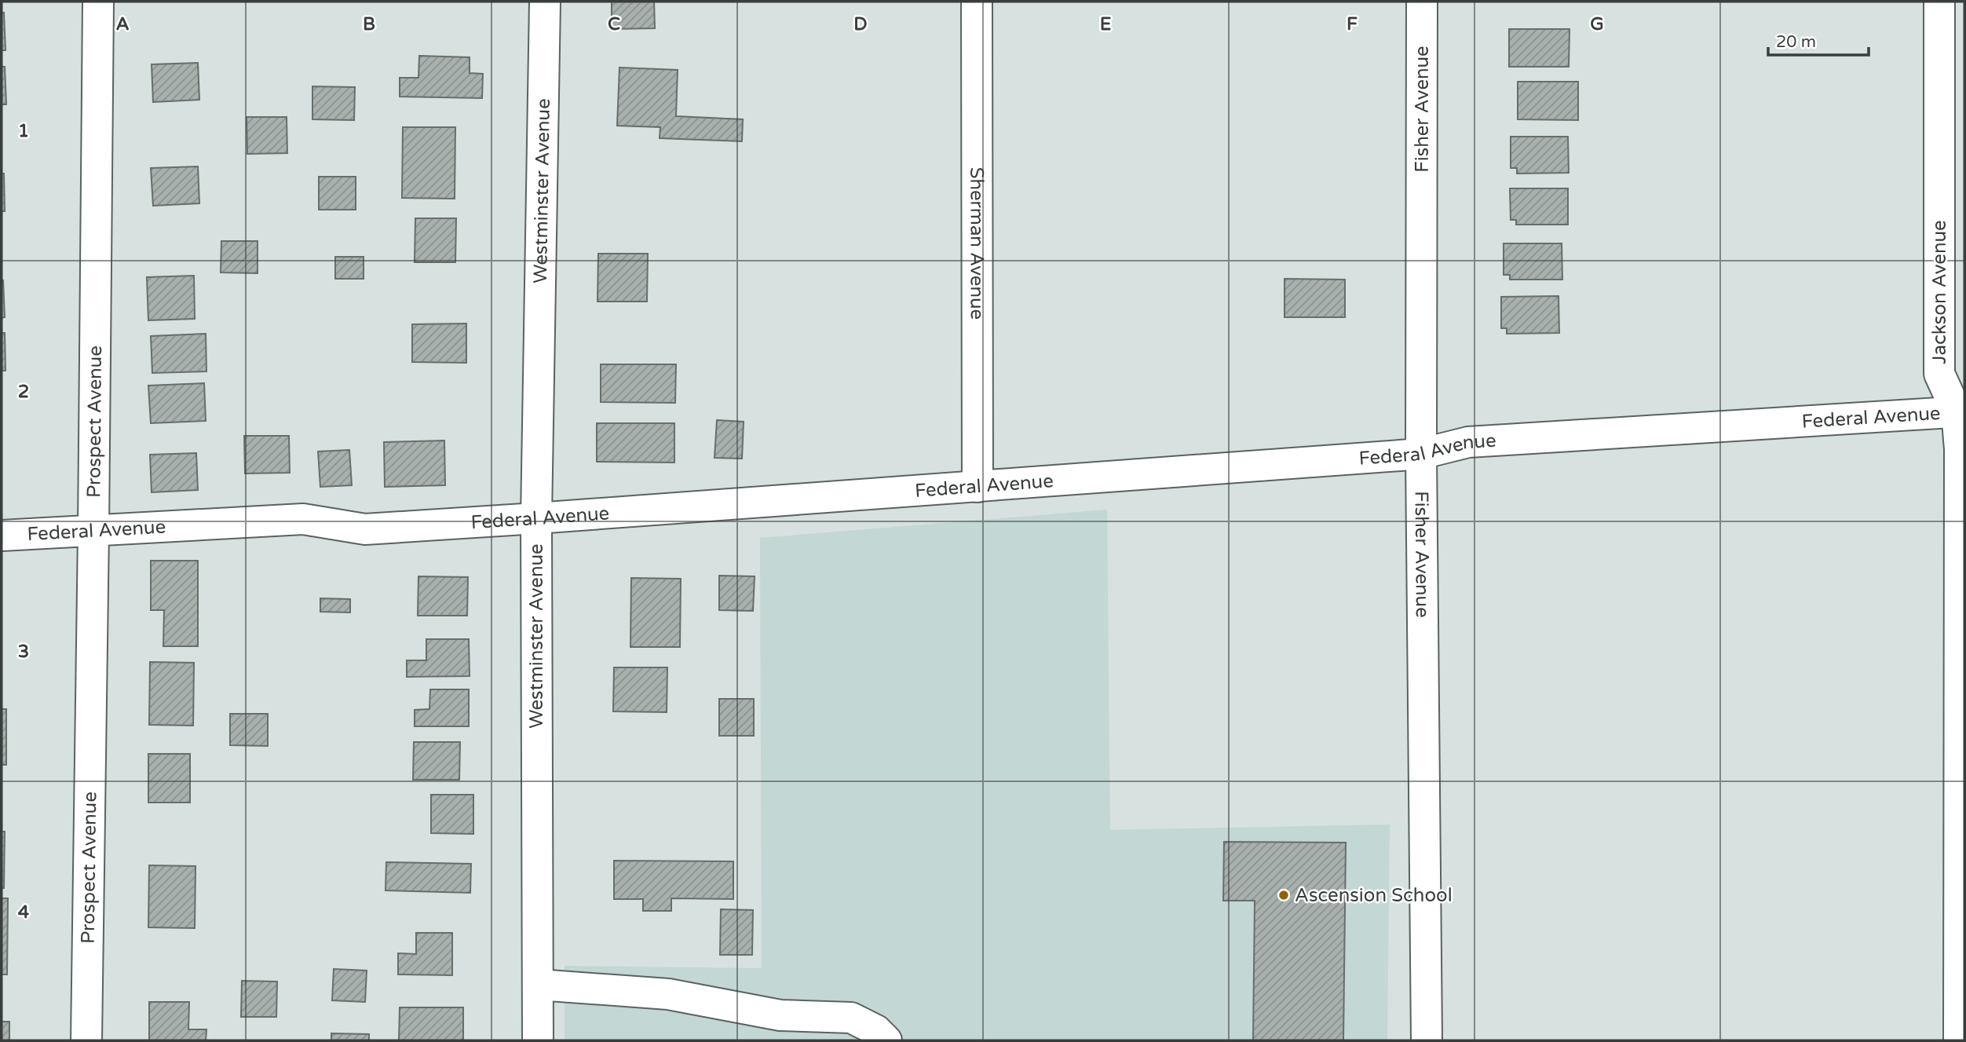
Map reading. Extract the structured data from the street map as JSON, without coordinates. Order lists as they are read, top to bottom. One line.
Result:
{"streets":{"street":["Fisher Avenue","Westminster Avenue","Sherman Avenue","Jackson Avenue","Federal Avenue","Prospect Avenue"]},"crossings":[["Fisher Avenue","Federal Avenue"],["Westminster Avenue","Federal Avenue"],["Sherman Avenue","Federal Avenue"],["Jackson Avenue","Federal Avenue"],["Federal Avenue","Prospect Avenue"]],"places":["Ascension School"],"scale_bar":"20 m","grid":{"columns":["A","B","C","D","E","F","G"],"rows":["1","2","3","4"]}}
